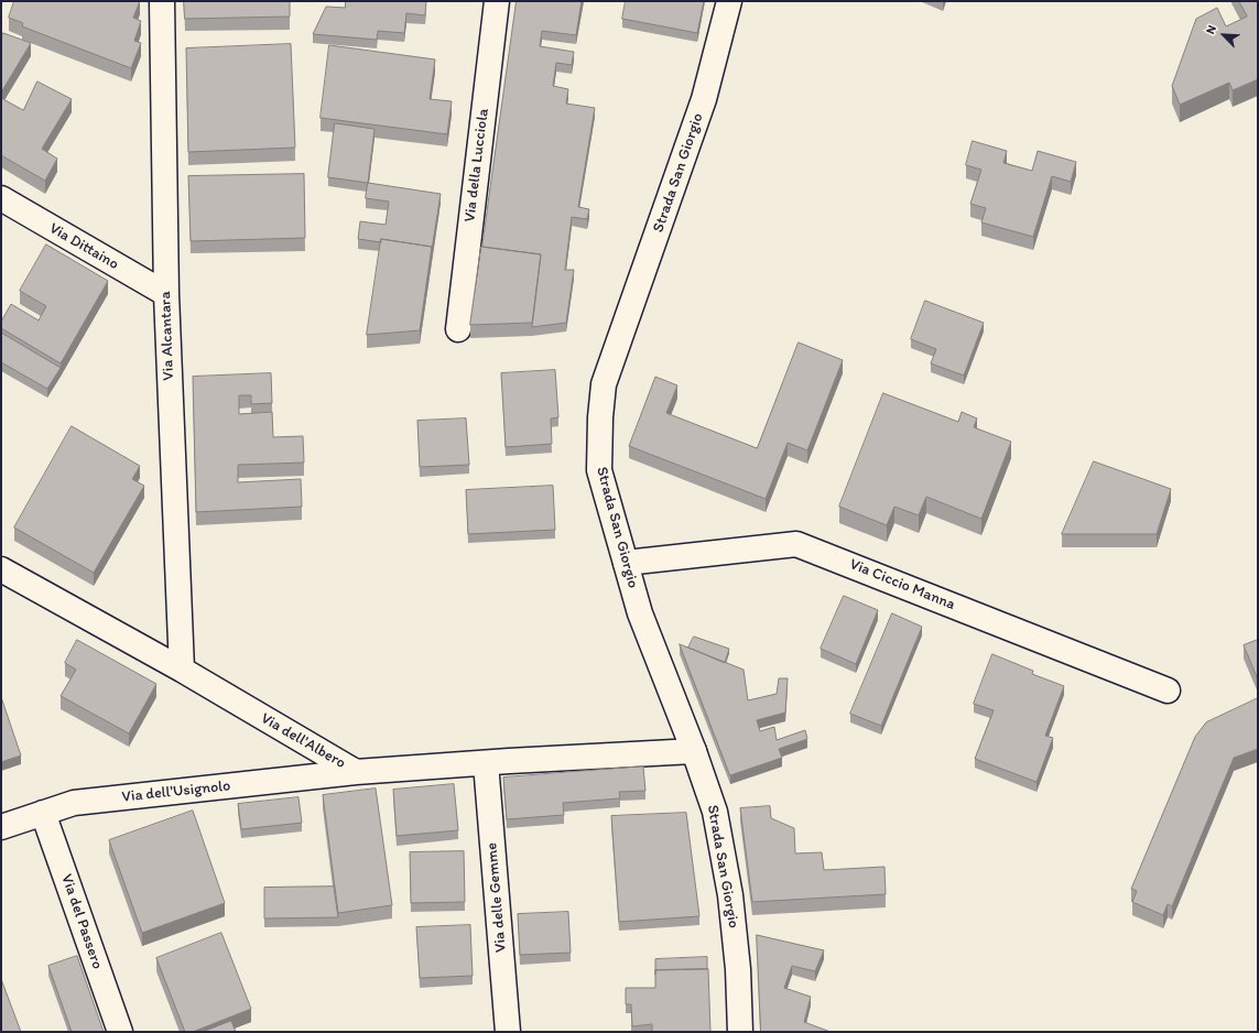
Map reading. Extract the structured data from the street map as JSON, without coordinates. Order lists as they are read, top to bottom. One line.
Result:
{"streets":{"street":["Via della Lucciola","Strada San Giorgio","Via Dittaino","Via Alcantara","Via Ciccio Manna","Via dell'Albero","Via dell'Usignolo","Via delle Gemme","Via del Passero"]},"crossings":[["Strada San Giorgio","Via Ciccio Manna"],["Strada San Giorgio","Via dell'Albero"],["Via Dittaino","Via Alcantara"],["Via Alcantara","Via dell'Albero"],["Via dell'Albero","Via dell'Usignolo"],["Via dell'Albero","Via delle Gemme"],["Via dell'Usignolo","Via del Passero"]],"north":"top left"}
